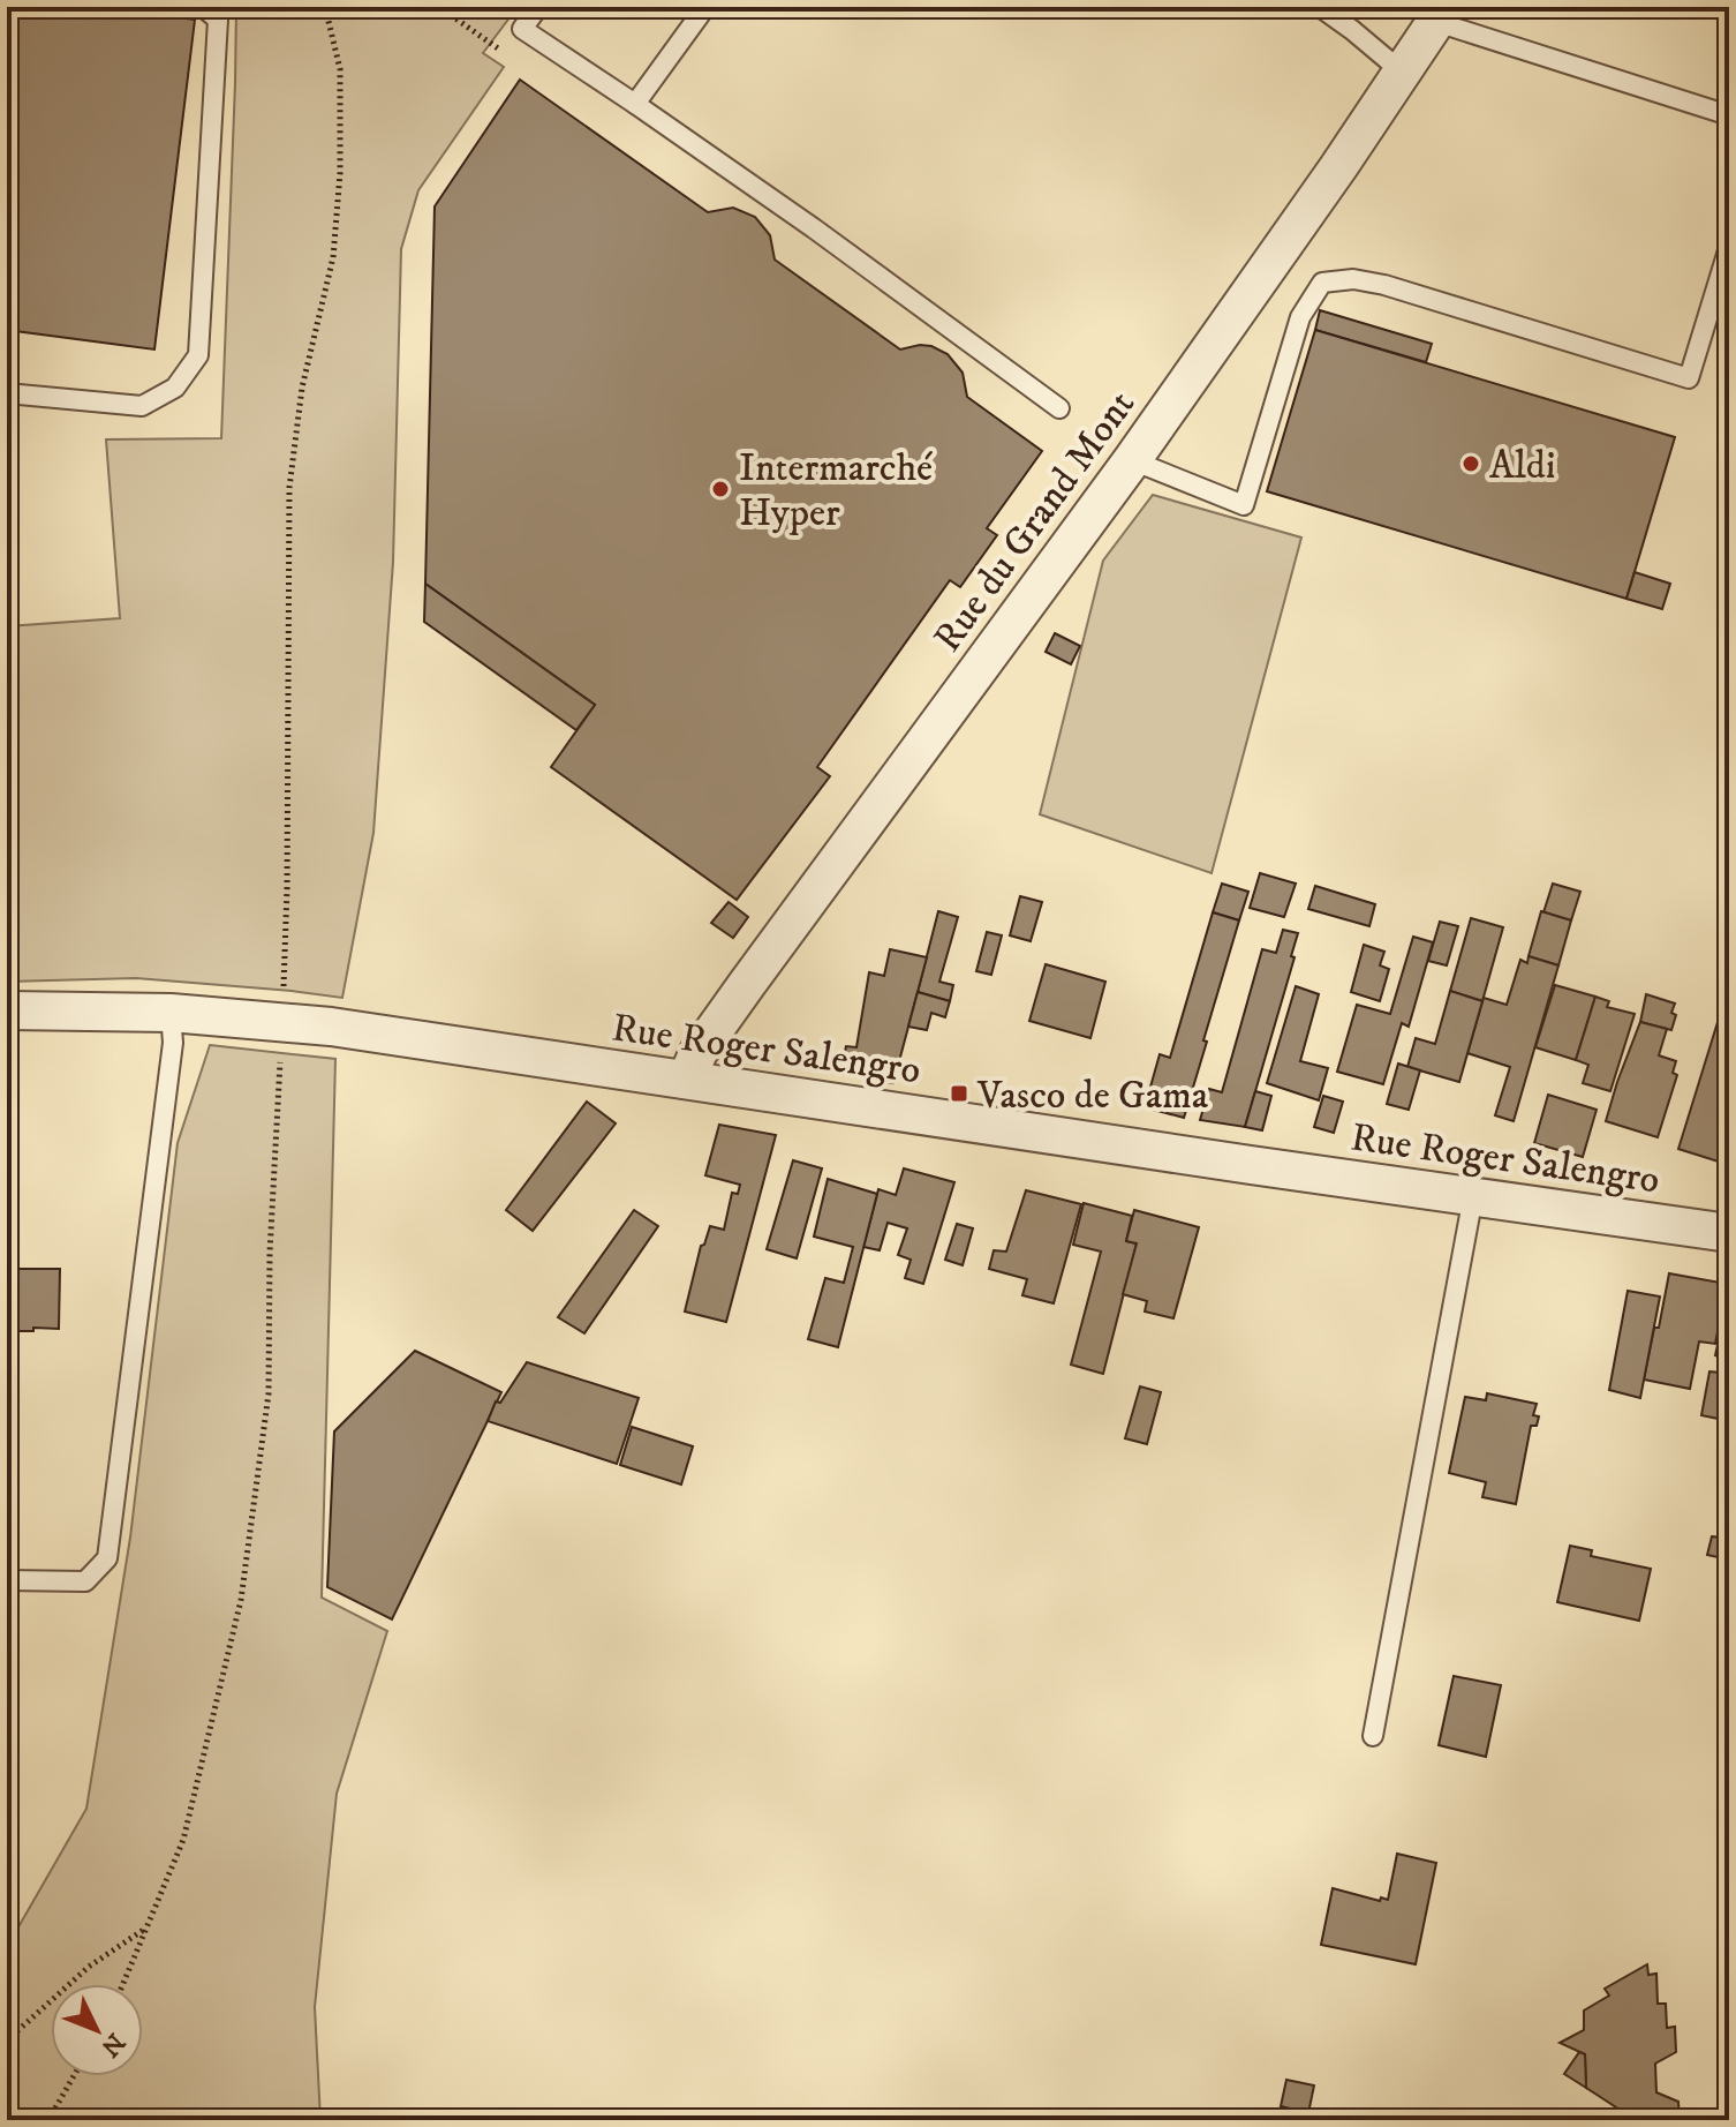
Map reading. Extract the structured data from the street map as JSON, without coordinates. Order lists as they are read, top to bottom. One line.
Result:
{"streets":{"street":["Rue du Grand Mont","Rue Roger Salengro"]},"crossings":[["Rue du Grand Mont","Rue Roger Salengro"]],"places":{"other":["Aldi","Intermarché Hyper"],"transit":["Vasco de Gama"]},"north":"bottom right"}
